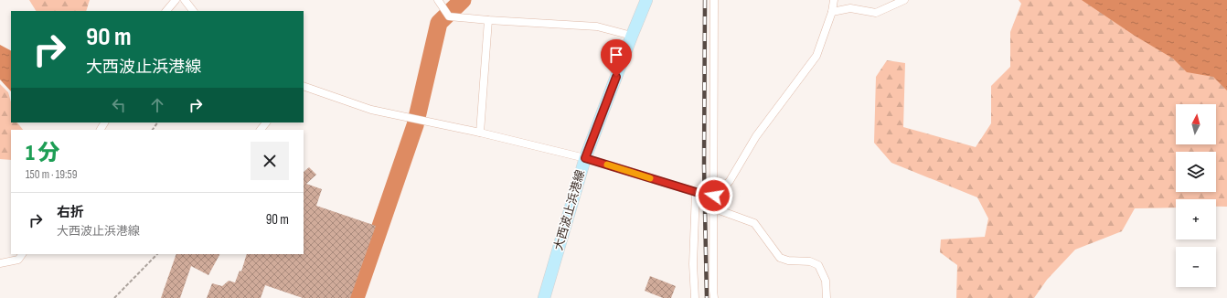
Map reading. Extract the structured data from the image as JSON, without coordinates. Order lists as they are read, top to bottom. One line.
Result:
{"streets":{"main road":["大西波止浜港線"]},"north":"top","page":{"turn":["90 m","大西波止浜港線"],"map_buttons":["+","−"],"heading":["1 分","150 m · 19:59"],"list":[{"name":"右折","note":"大西波止浜港線","value":"90 m"}]}}
